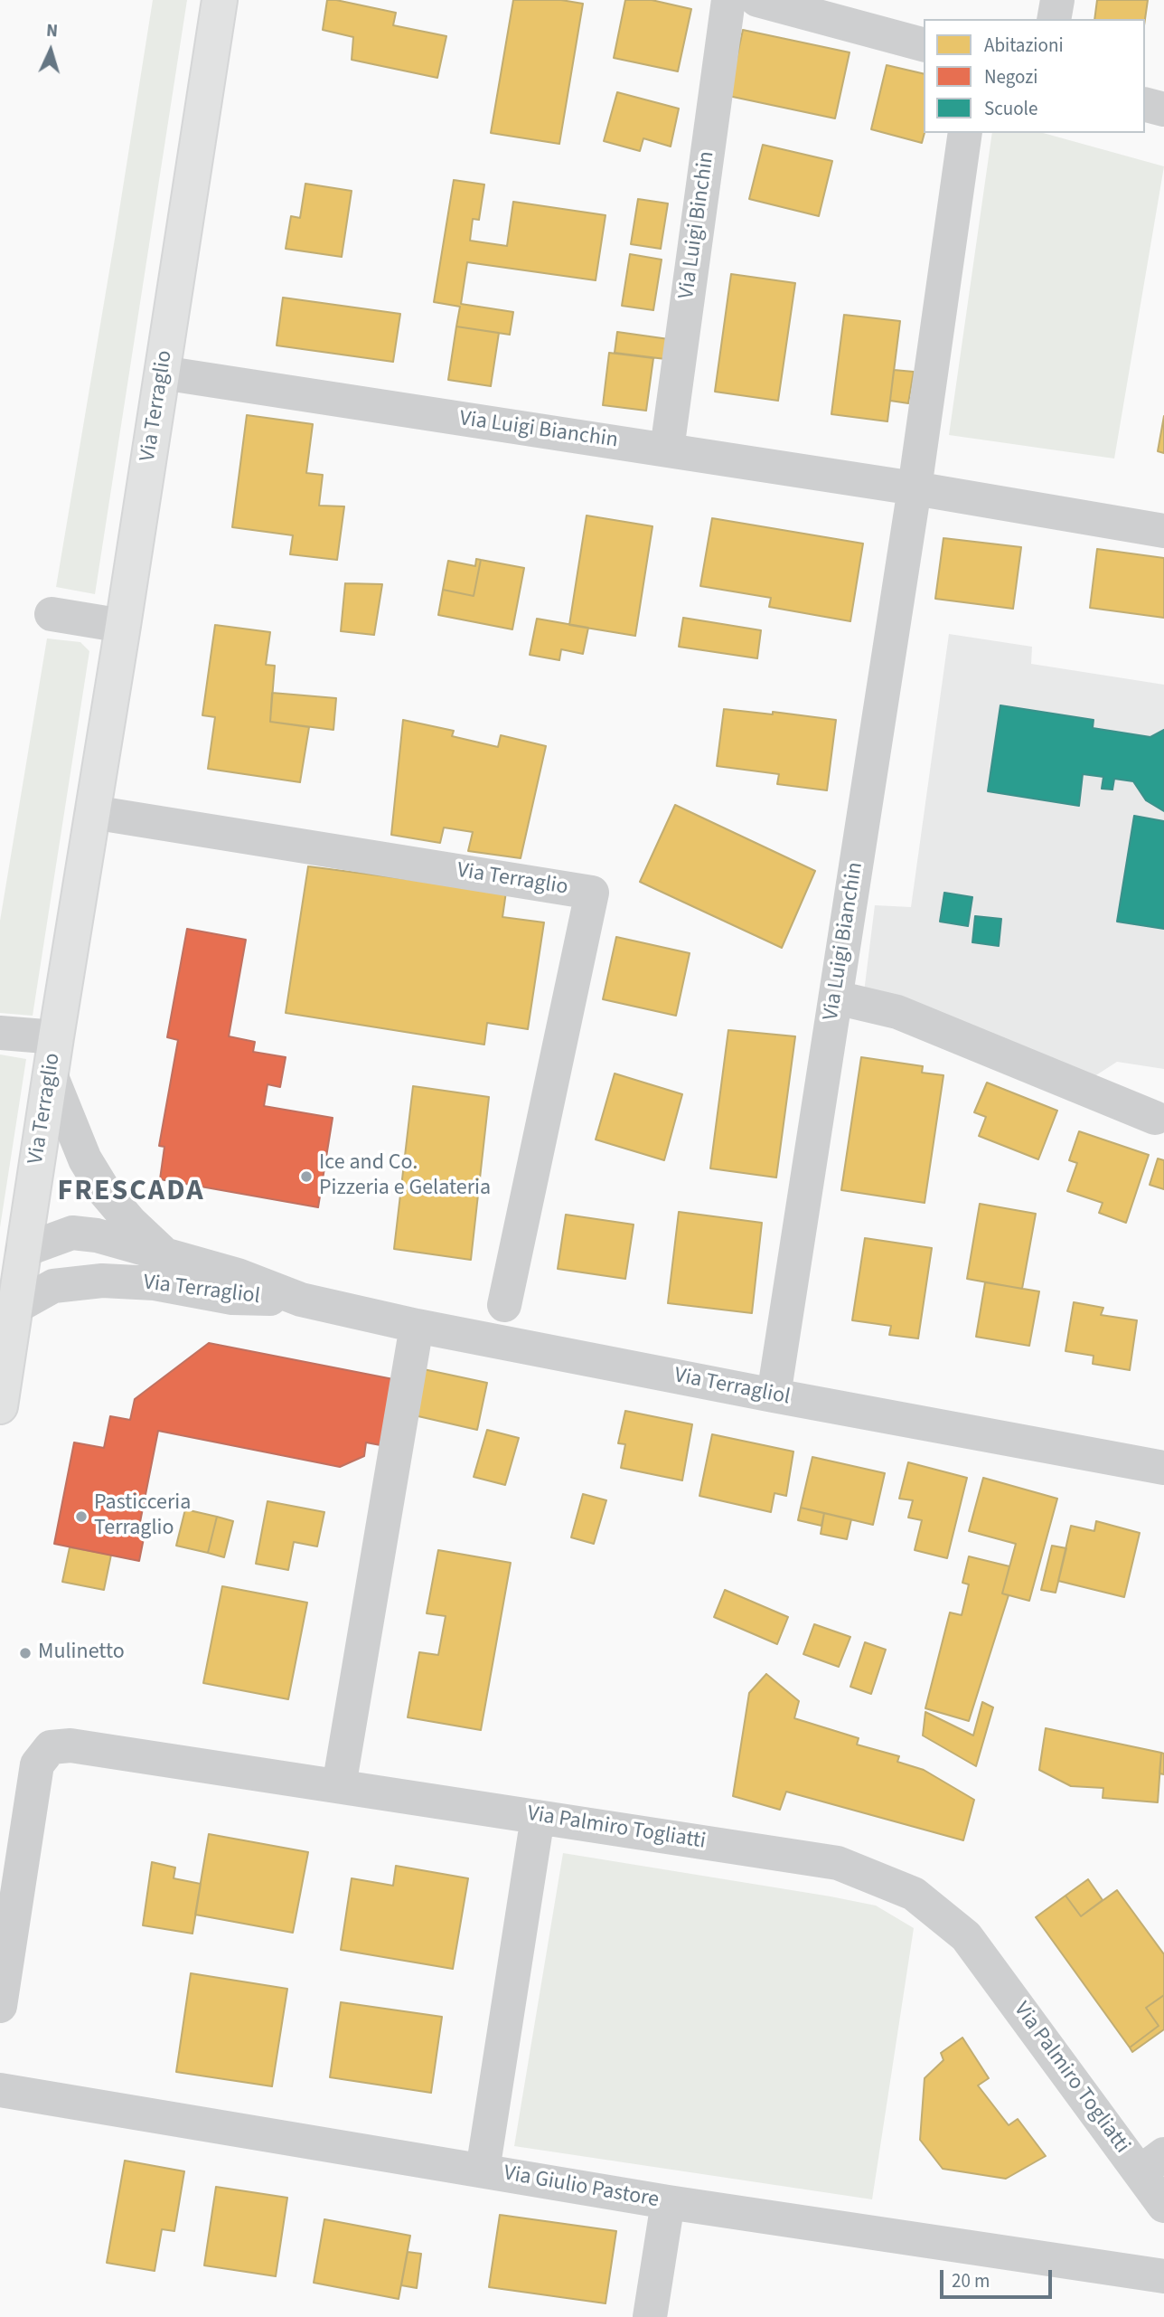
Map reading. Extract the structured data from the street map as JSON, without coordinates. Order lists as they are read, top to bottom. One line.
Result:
{"streets":{"main road":["Via Terraglio"],"street":["Via Luigi Binchin","Via Luigi Bianchin","Via Terragliol","Via Palmiro Togliatti","Via Giulio Pastore"]},"crossings":[["Via Luigi Binchin","Via Luigi Bianchin"],["Via Terraglio","Via Luigi Bianchin"],["Via Terraglio","Via Terragliol"],["Via Luigi Bianchin","Via Terragliol"]],"districts":["FRESCADA"],"places":["Ice and Co. Pizzeria e Gelateria","Pasticceria Terraglio","Mulinetto"],"legend":["Abitazioni","Negozi","Scuole"],"scale_bar":"20 m","north":"top"}
